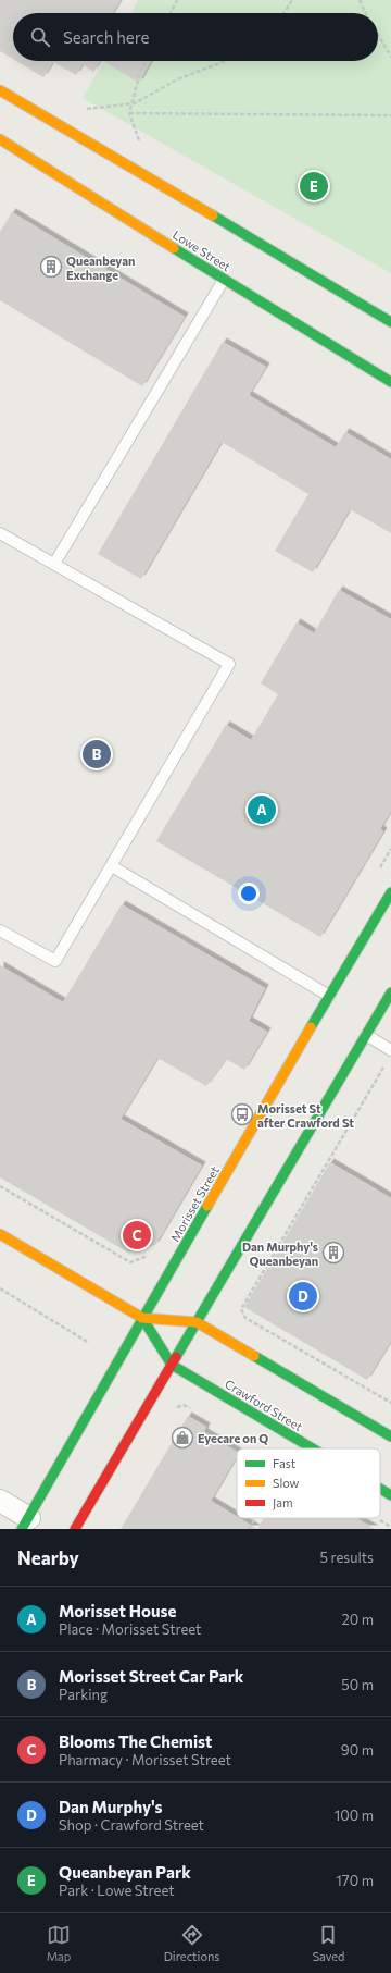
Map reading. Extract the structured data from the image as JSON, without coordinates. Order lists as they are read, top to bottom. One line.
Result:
{"streets":{"street":["Lowe Street","Morisset Street","Crawford Street"]},"crossings":[["Morisset Street","Crawford Street"]],"places":{"building":["Queanbeyan Exchange","Dan Murphy's Queanbeyan"],"bus stop":["Morisset St after Crawford St"],"shop":["Eyecare on Q"]},"legend":["Fast","Slow","Jam"],"page":{"search":"Search here","pins":["E","B","A","C","D"],"heading":["Nearby","5 results"],"list":[{"mark":"A","name":"Morisset House","note":"Place · Morisset Street","value":"20 m"},{"mark":"B","name":"Morisset Street Car Park","note":"Parking","value":"50 m"},{"mark":"C","name":"Blooms The Chemist","note":"Pharmacy · Morisset Street","value":"90 m"},{"mark":"D","name":"Dan Murphy's","note":"Shop · Crawford Street","value":"100 m"},{"mark":"E","name":"Queanbeyan Park","note":"Park · Lowe Street","value":"170 m"}],"nav":["Map","Directions","Saved"]}}
